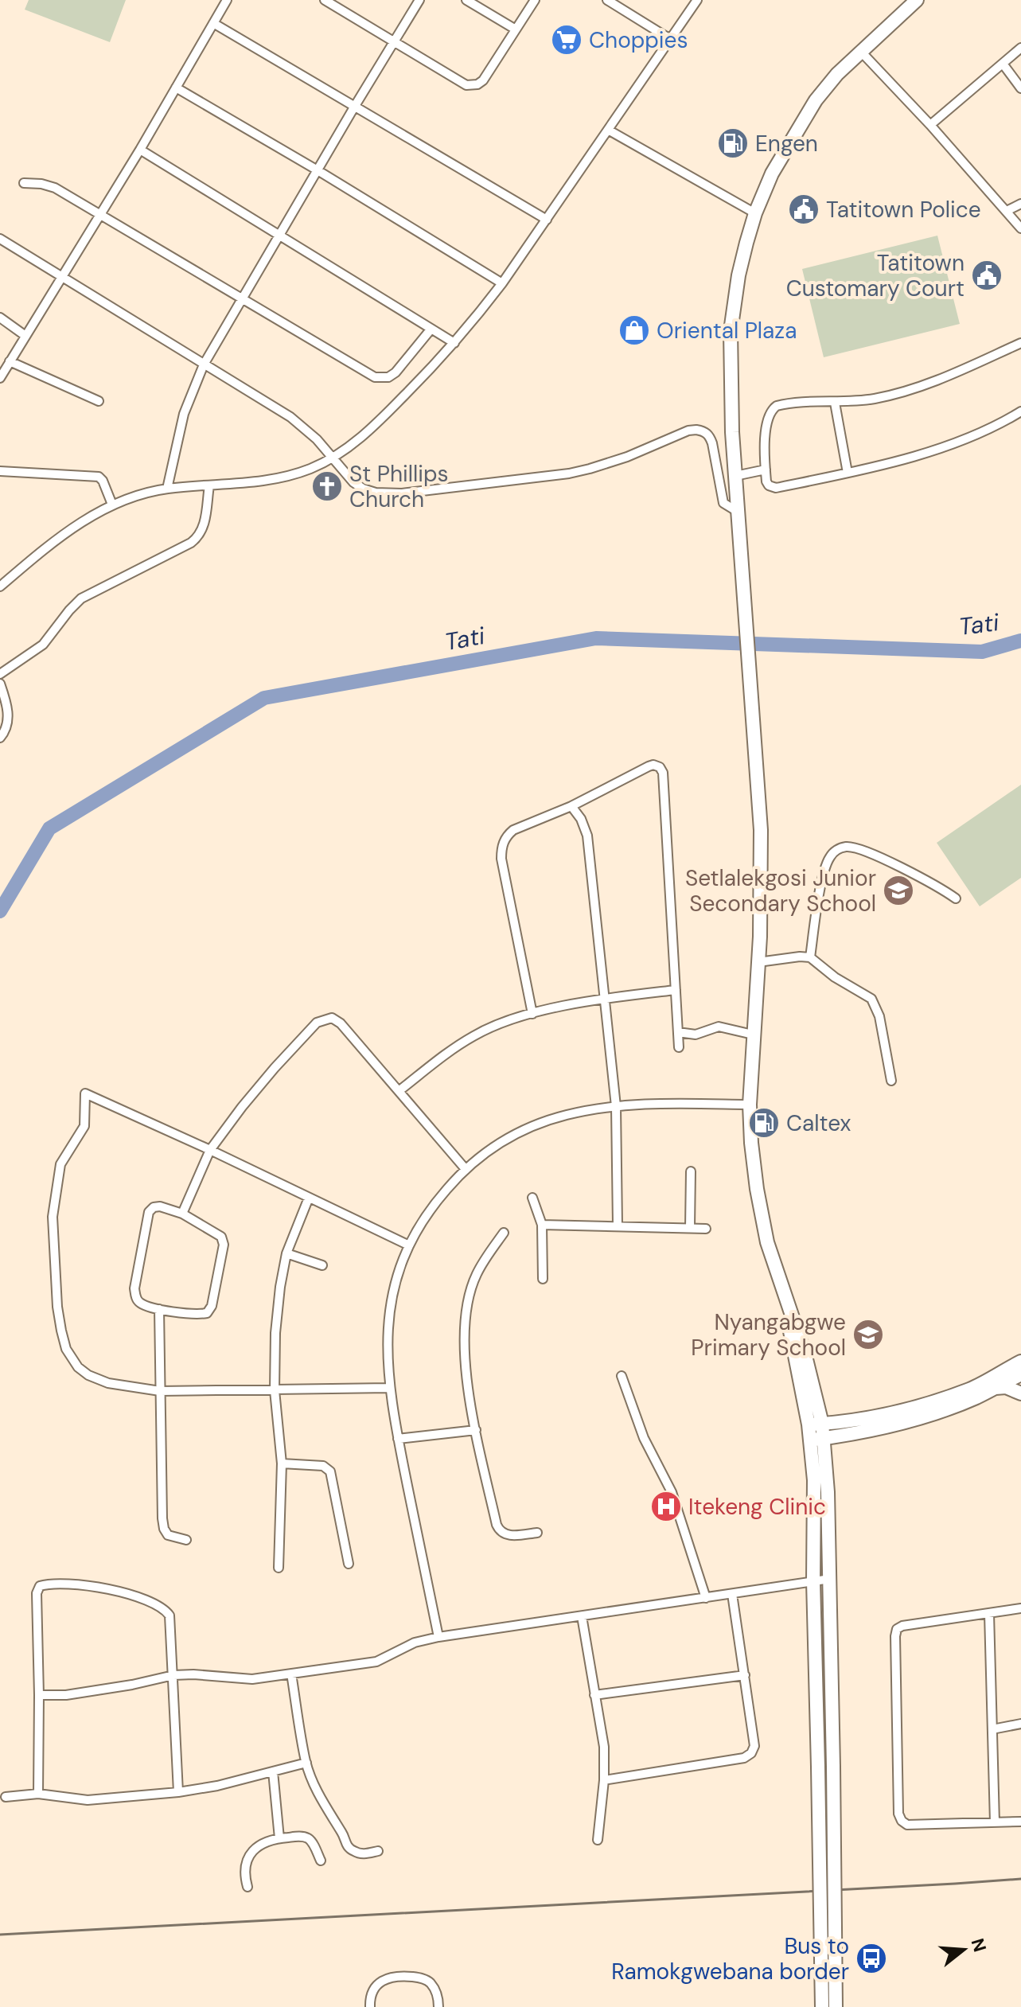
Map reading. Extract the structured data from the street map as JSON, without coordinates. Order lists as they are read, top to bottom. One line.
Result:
{"water":["Tati"],"places":{"supermarket":["Choppies"],"fuel station":["Engen","Caltex"],"public building":["Tatitown Police","Tatitown Customary Court"],"shop":["Oriental Plaza"],"church":["St Phillips Church"],"school or university":["Setlalekgosi Junior Secondary School","Nyangabgwe Primary School"],"hospital":["Itekeng Clinic"],"bus stop":["Bus to Ramokgwebana border"]},"north":"right"}
